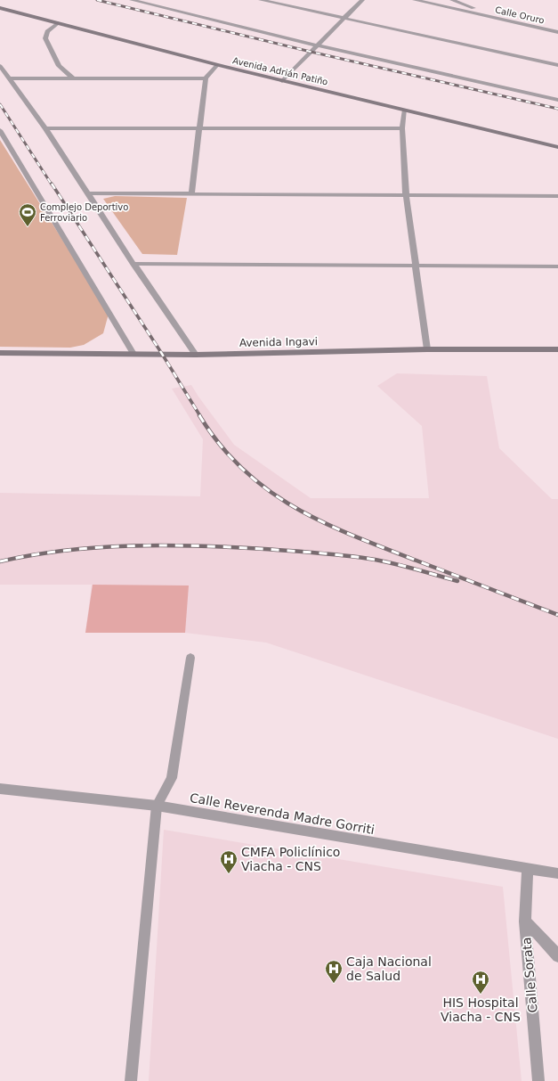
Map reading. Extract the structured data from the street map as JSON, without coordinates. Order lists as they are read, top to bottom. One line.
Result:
{"streets":{"street":["Calle Oruro","Avenida Adrián Patiño","Avenida Ingavi","Calle Reverenda Madre Gorriti","Calle Sorata"]},"crossings":[["Calle Reverenda Madre Gorriti","Calle Sorata"]],"places":{"sports":["Complejo Deportivo Ferroviario"],"hospital":["CMFA Policlínico Viacha - CNS","Caja Nacional de Salud","HIS Hospital Viacha - CNS"]}}
